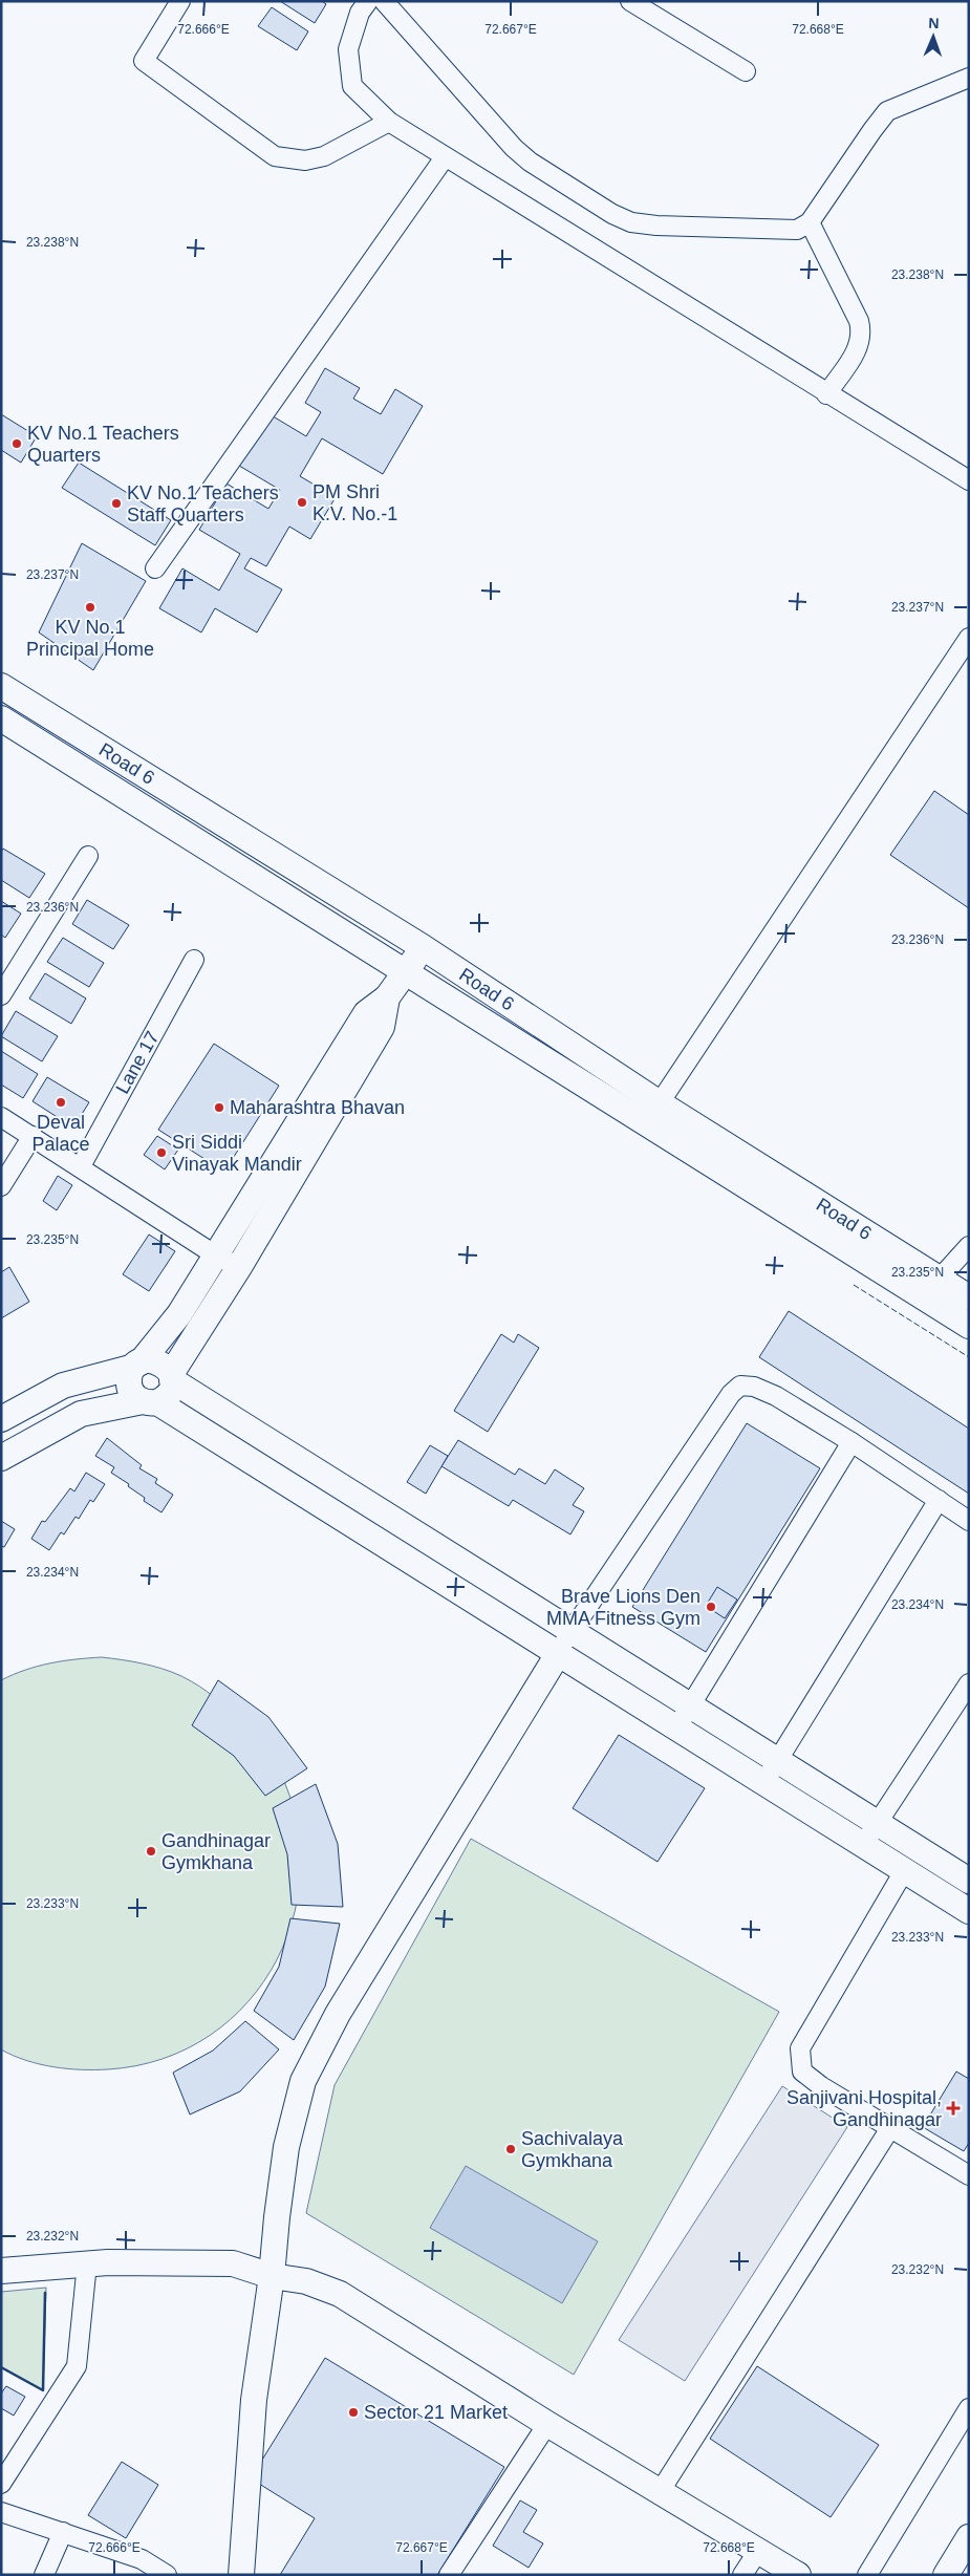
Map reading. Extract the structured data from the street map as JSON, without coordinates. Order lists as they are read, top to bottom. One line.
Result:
{"streets":{"street":["Road 6","Lane 17"]},"places":{"other":["KV No.1 Teachers Quarters","PM Shri K.V. No.-1","KV No.1 Teachers Staff Quarters","KV No.1 Principal Home","Deval Palace","Maharashtra Bhavan","Sri Siddi Vinayak Mandir","Brave Lions Den MMA Fitness Gym","Gandhinagar Gymkhana","Sachivalaya Gymkhana","Sector 21 Market"],"health":["Sanjivani Hospital, Gandhinagar"]},"north":"top","coordinates":["72.666°E","72.667°E","72.668°E","23.238°N","23.237°N","23.236°N","23.235°N","23.234°N","23.233°N","23.232°N"]}
